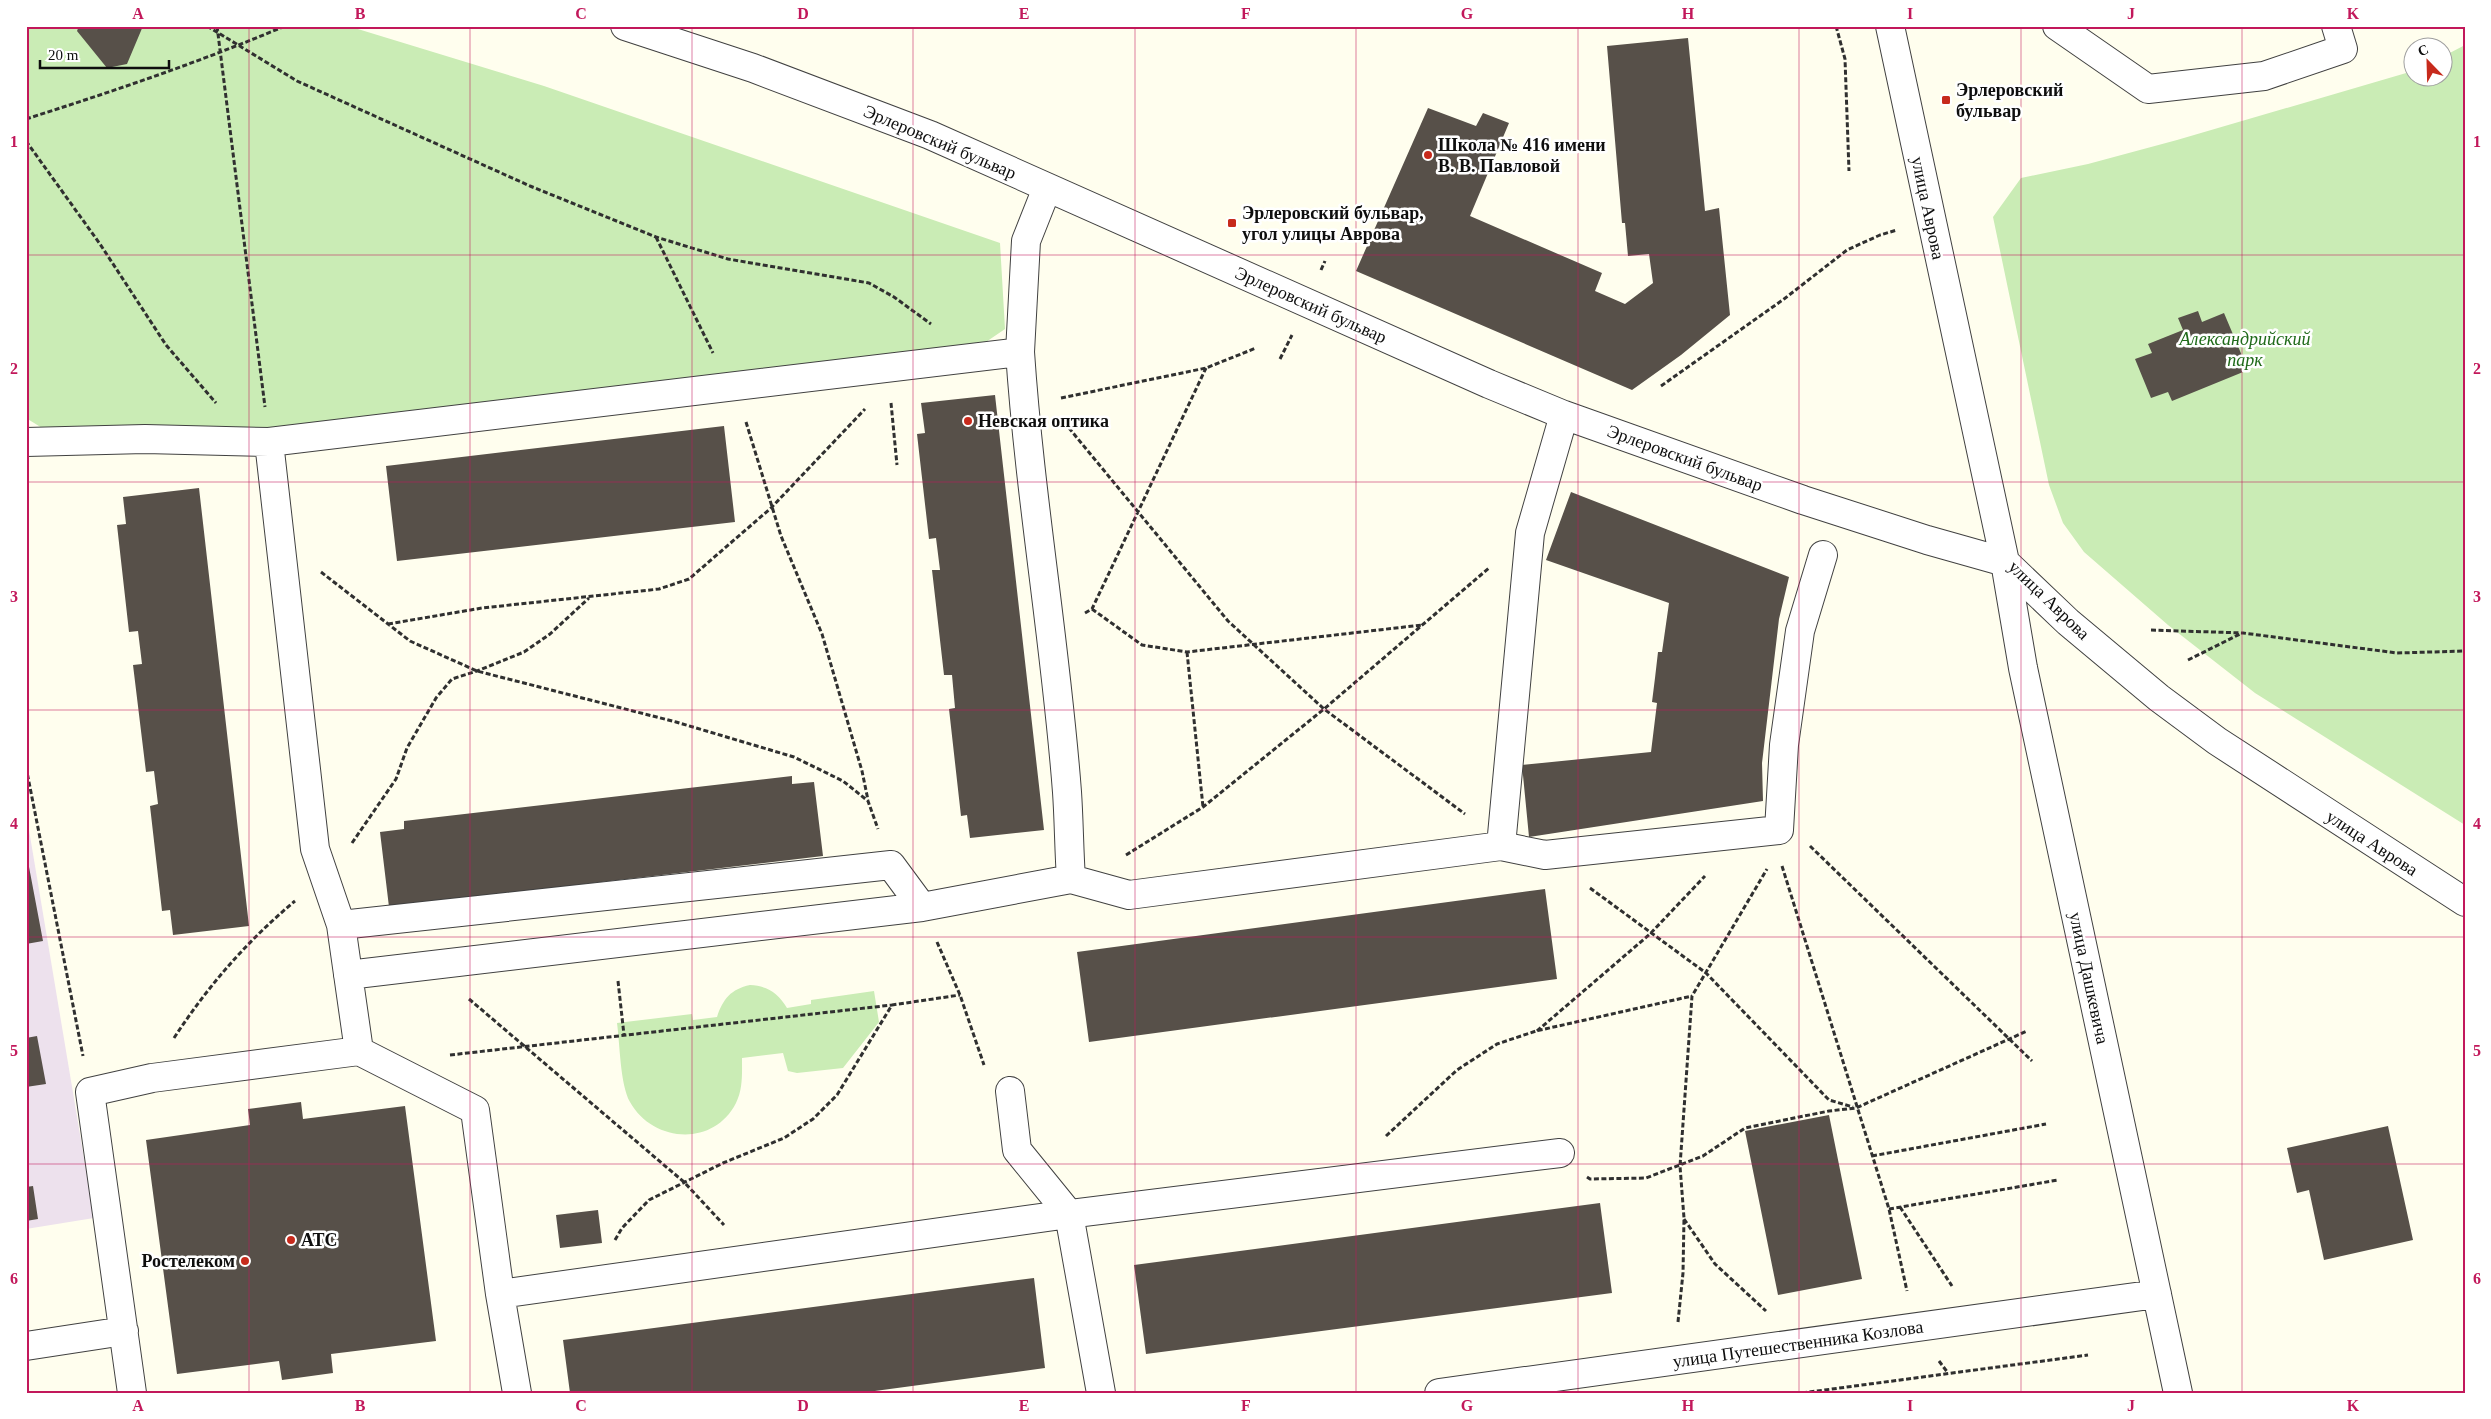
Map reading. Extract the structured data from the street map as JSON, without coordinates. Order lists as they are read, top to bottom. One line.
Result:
{"streets":{"street":["Эрлеровский бульвар","улица Аврова","улица Дашкевича","улица Путешественника Козлова"]},"crossings":[["Эрлеровский бульвар","улица Аврова"],["Эрлеровский бульвар","улица Дашкевича"],["улица Аврова","улица Дашкевича"],["улица Дашкевича","улица Путешественника Козлова"]],"parks":["Александрийский парк"],"places":{"transit":["Эрлеровский бульвар","Эрлеровский бульвар, угол улицы Аврова"],"other":["Школа № 416 имени В. В. Павловой","Невская оптика","АТС","Ростелеком"]},"scale_bar":"20 m","north":"top left","grid":{"columns":["A","B","C","D","E","F","G","H","I","J","K"],"rows":["1","2","3","4","5","6"]}}
